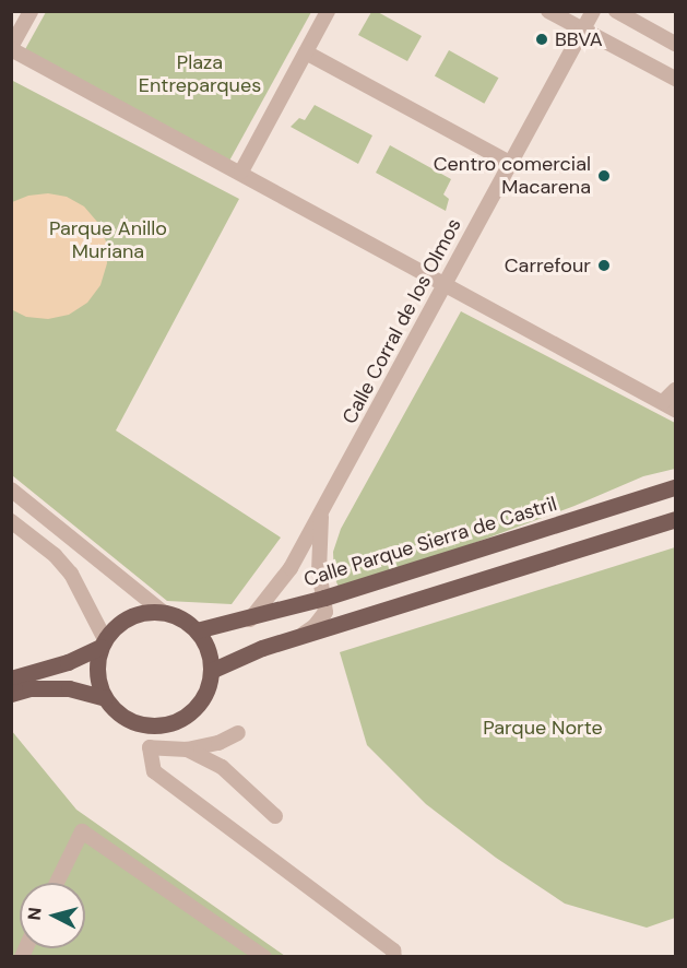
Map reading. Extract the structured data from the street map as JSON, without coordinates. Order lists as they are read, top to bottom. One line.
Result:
{"streets":{"main road":["Calle Parque Sierra de Castril"],"street":["Calle Corral de los Olmos"]},"crossings":[["Calle Corral de los Olmos","Calle Parque Sierra de Castril"]],"parks":["Plaza Entreparques","Parque Anillo Muriana","Parque Norte"],"places":["BBVA","Centro comercial Macarena","Carrefour"],"north":"left"}
